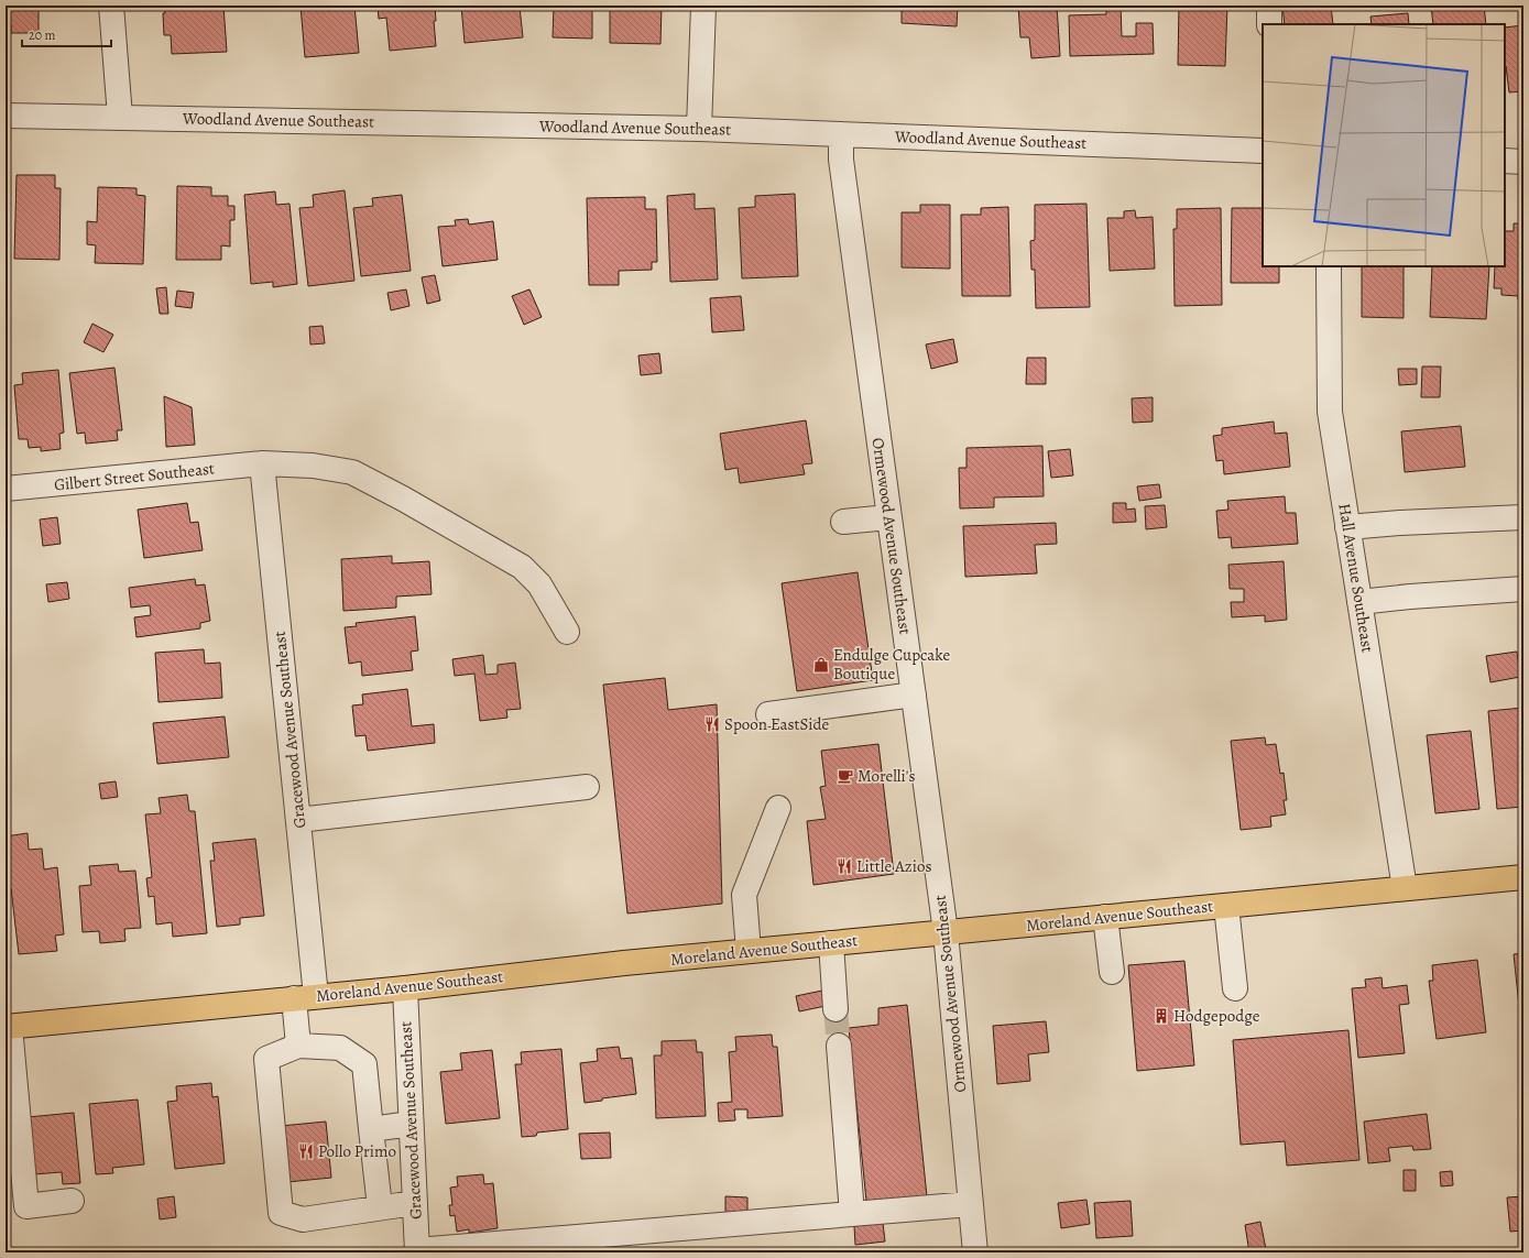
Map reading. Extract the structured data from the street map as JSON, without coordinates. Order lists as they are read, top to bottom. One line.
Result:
{"streets":{"highway":["Moreland Avenue Southeast"],"street":["Woodland Avenue Southeast","Gilbert Street Southeast","Ormewood Avenue Southeast","Hall Avenue Southeast","Gracewood Avenue Southeast"]},"crossings":[["Woodland Avenue Southeast","Ormewood Avenue Southeast"],["Gilbert Street Southeast","Gracewood Avenue Southeast"],["Ormewood Avenue Southeast","Moreland Avenue Southeast"],["Hall Avenue Southeast","Moreland Avenue Southeast"],["Gracewood Avenue Southeast","Moreland Avenue Southeast"]],"places":{"shop":["Endulge Cupcake Boutique"],"restaurant":["Spoon EastSide","Little Azios","Pollo Primo"],"cafe":["Morelli's"],"building":["Hodgepodge"]},"scale_bar":"20 m"}
